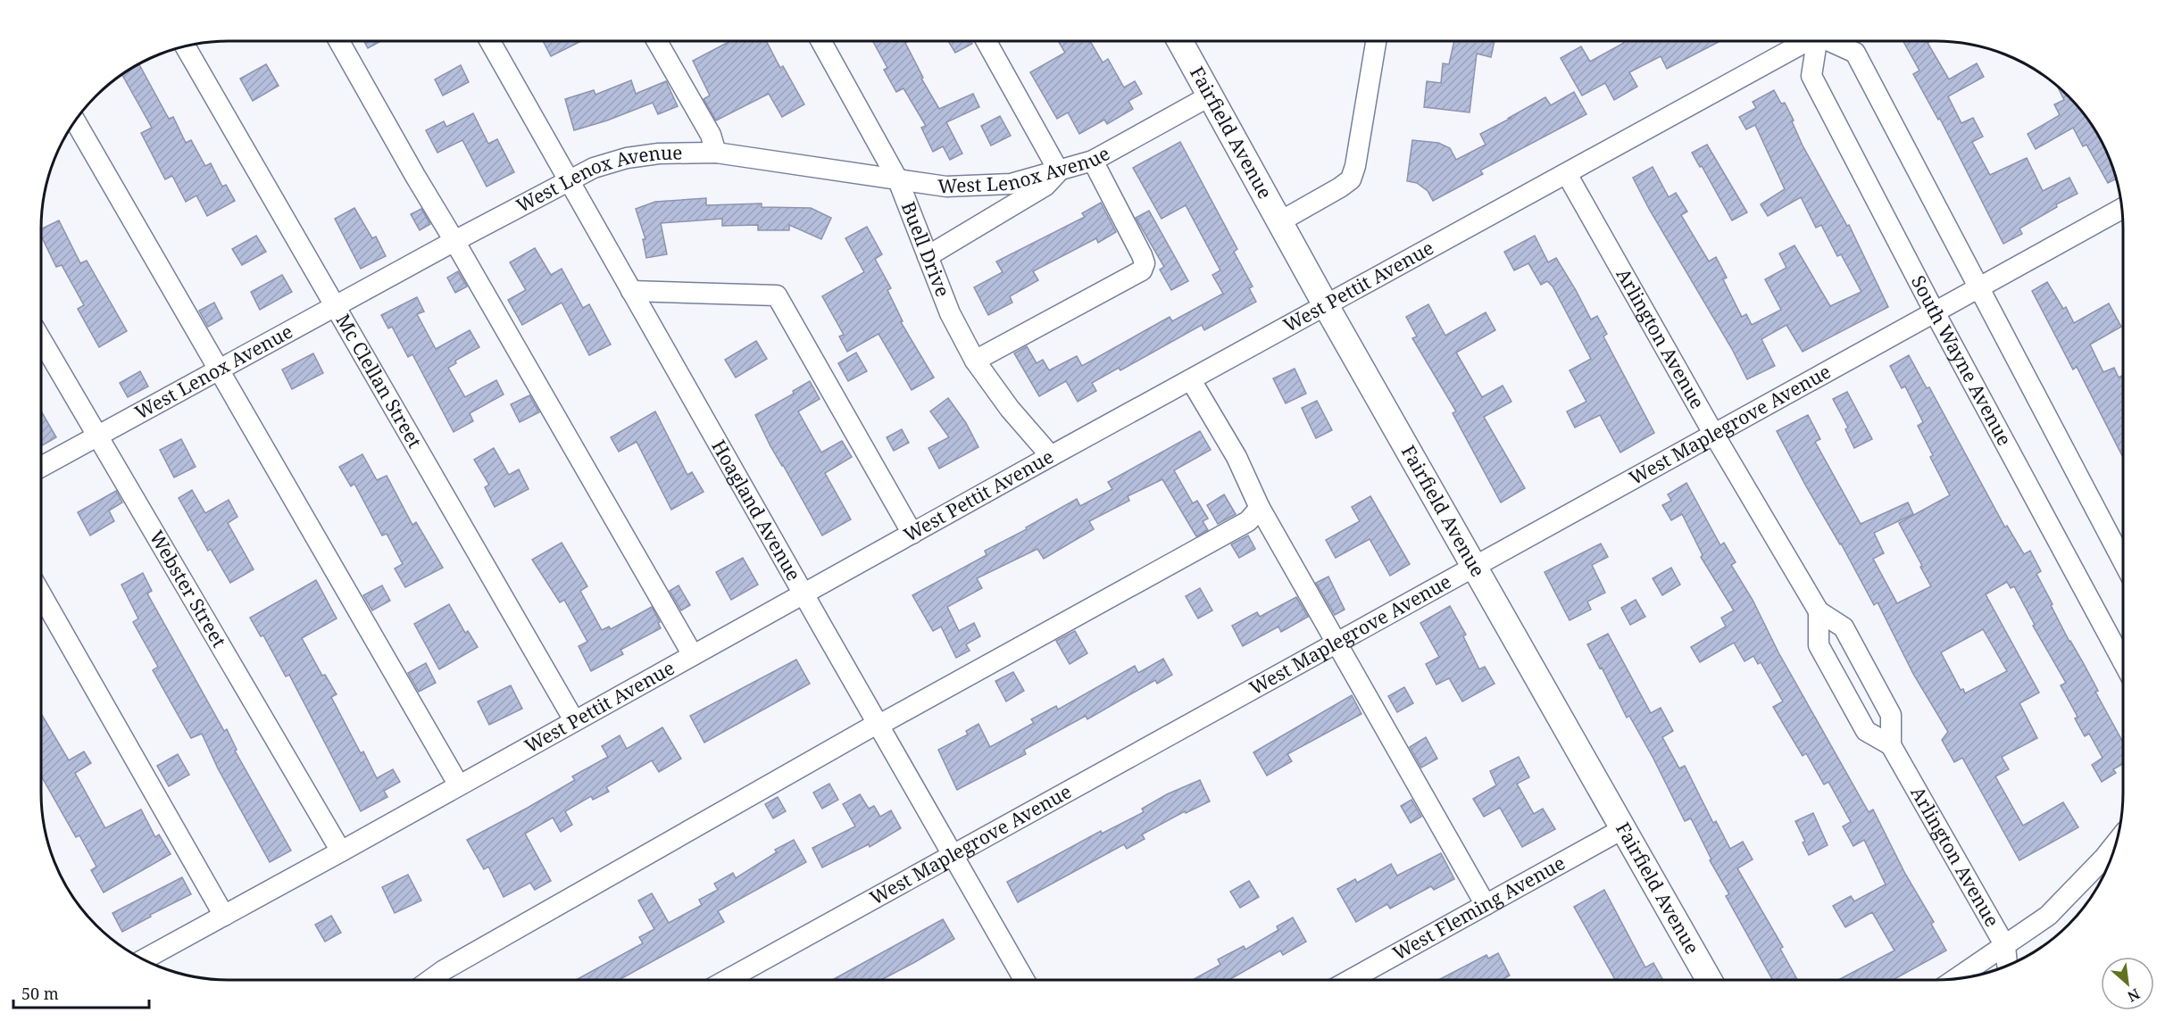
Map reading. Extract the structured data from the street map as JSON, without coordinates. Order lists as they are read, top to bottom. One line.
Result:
{"streets":{"main road":["Fairfield Avenue"],"street":["West Lenox Avenue","Buell Drive","West Pettit Avenue","Arlington Avenue","South Wayne Avenue","Mc Clellan Street","West Maplegrove Avenue","Hoagland Avenue","Webster Street","West Fleming Avenue"]},"crossings":[["Fairfield Avenue","West Lenox Avenue"],["Fairfield Avenue","West Pettit Avenue"],["Fairfield Avenue","West Maplegrove Avenue"],["Fairfield Avenue","West Fleming Avenue"],["West Lenox Avenue","Buell Drive"],["West Lenox Avenue","Mc Clellan Street"],["West Lenox Avenue","Hoagland Avenue"],["West Lenox Avenue","Webster Street"],["Buell Drive","West Pettit Avenue"],["West Pettit Avenue","Arlington Avenue"],["West Pettit Avenue","Mc Clellan Street"],["West Pettit Avenue","Hoagland Avenue"],["West Pettit Avenue","Webster Street"],["Arlington Avenue","West Maplegrove Avenue"],["South Wayne Avenue","West Maplegrove Avenue"],["West Maplegrove Avenue","Hoagland Avenue"]],"scale_bar":"50 m","north":"bottom right"}
